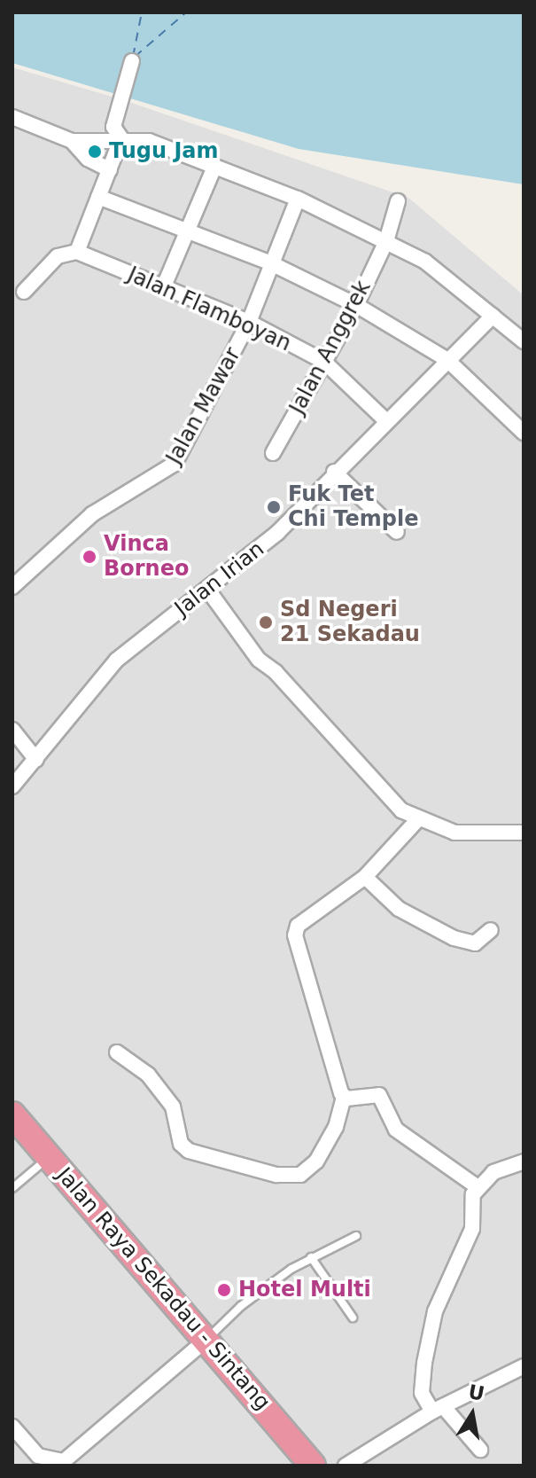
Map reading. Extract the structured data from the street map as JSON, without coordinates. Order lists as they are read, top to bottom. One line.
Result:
{"streets":{"highway":["Jalan Raya Sekadau - Sintang"],"street":["Jalan Flamboyan","Jalan Anggrek","Jalan Mawar","Jalan Irian"]},"crossings":[["Jalan Flamboyan","Jalan Anggrek"],["Jalan Flamboyan","Jalan Mawar"],["Jalan Flamboyan","Jalan Irian"]],"places":["Tugu Jam","Fuk Tet Chi Temple","Vinca Borneo","Sd Negeri 21 Sekadau","Hotel Multi"],"north":"top"}
